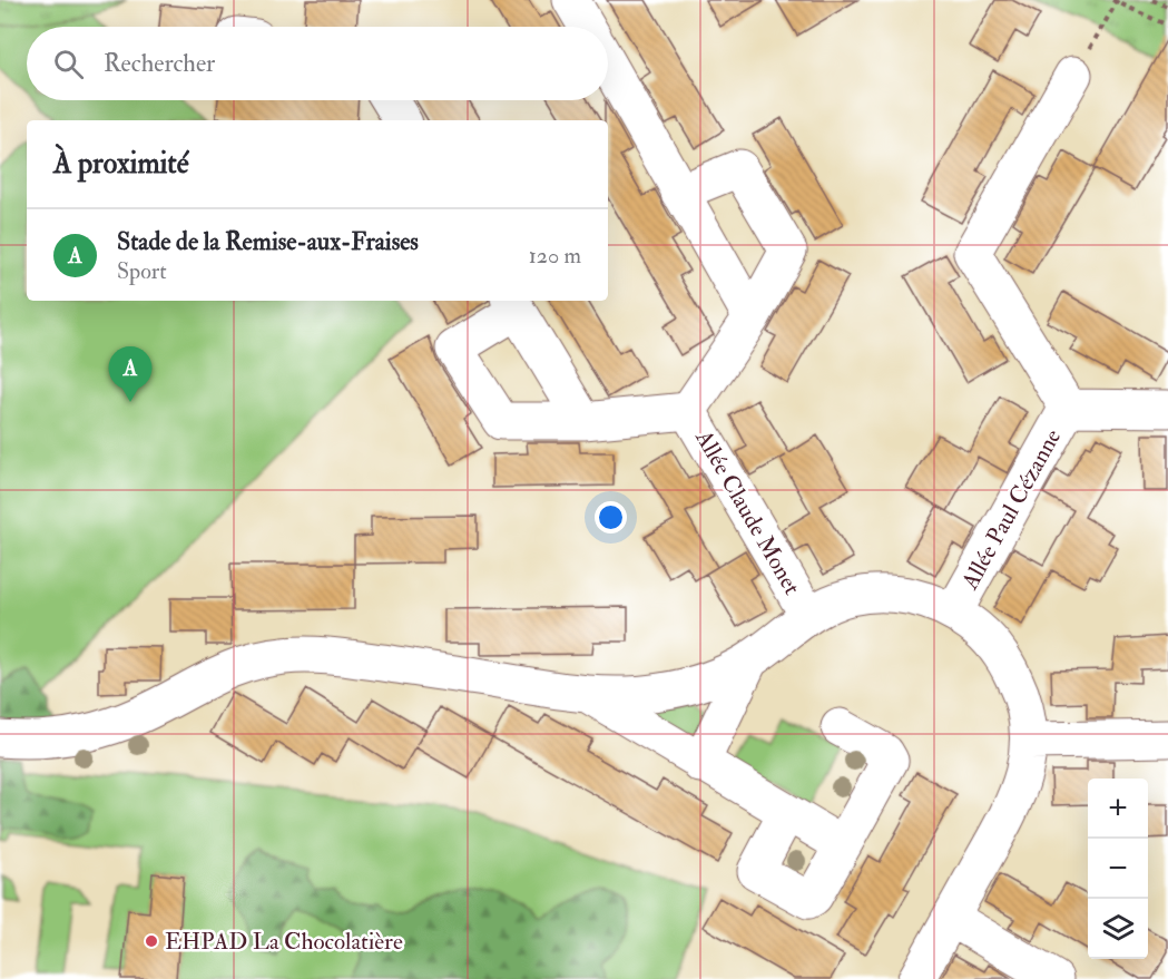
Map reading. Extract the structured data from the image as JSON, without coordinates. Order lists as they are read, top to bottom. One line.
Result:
{"streets":{"street":["Allée Paul Cézanne","Allée Claude Monet"]},"places":["EHPAD La Chocolatière"],"page":{"search":"Rechercher","heading":"À proximité","list":[{"mark":"A","name":"Stade de la Remise-aux-Fraises","note":"Sport","value":"120 m"}],"pins":"A","map_buttons":["+","−"]}}
